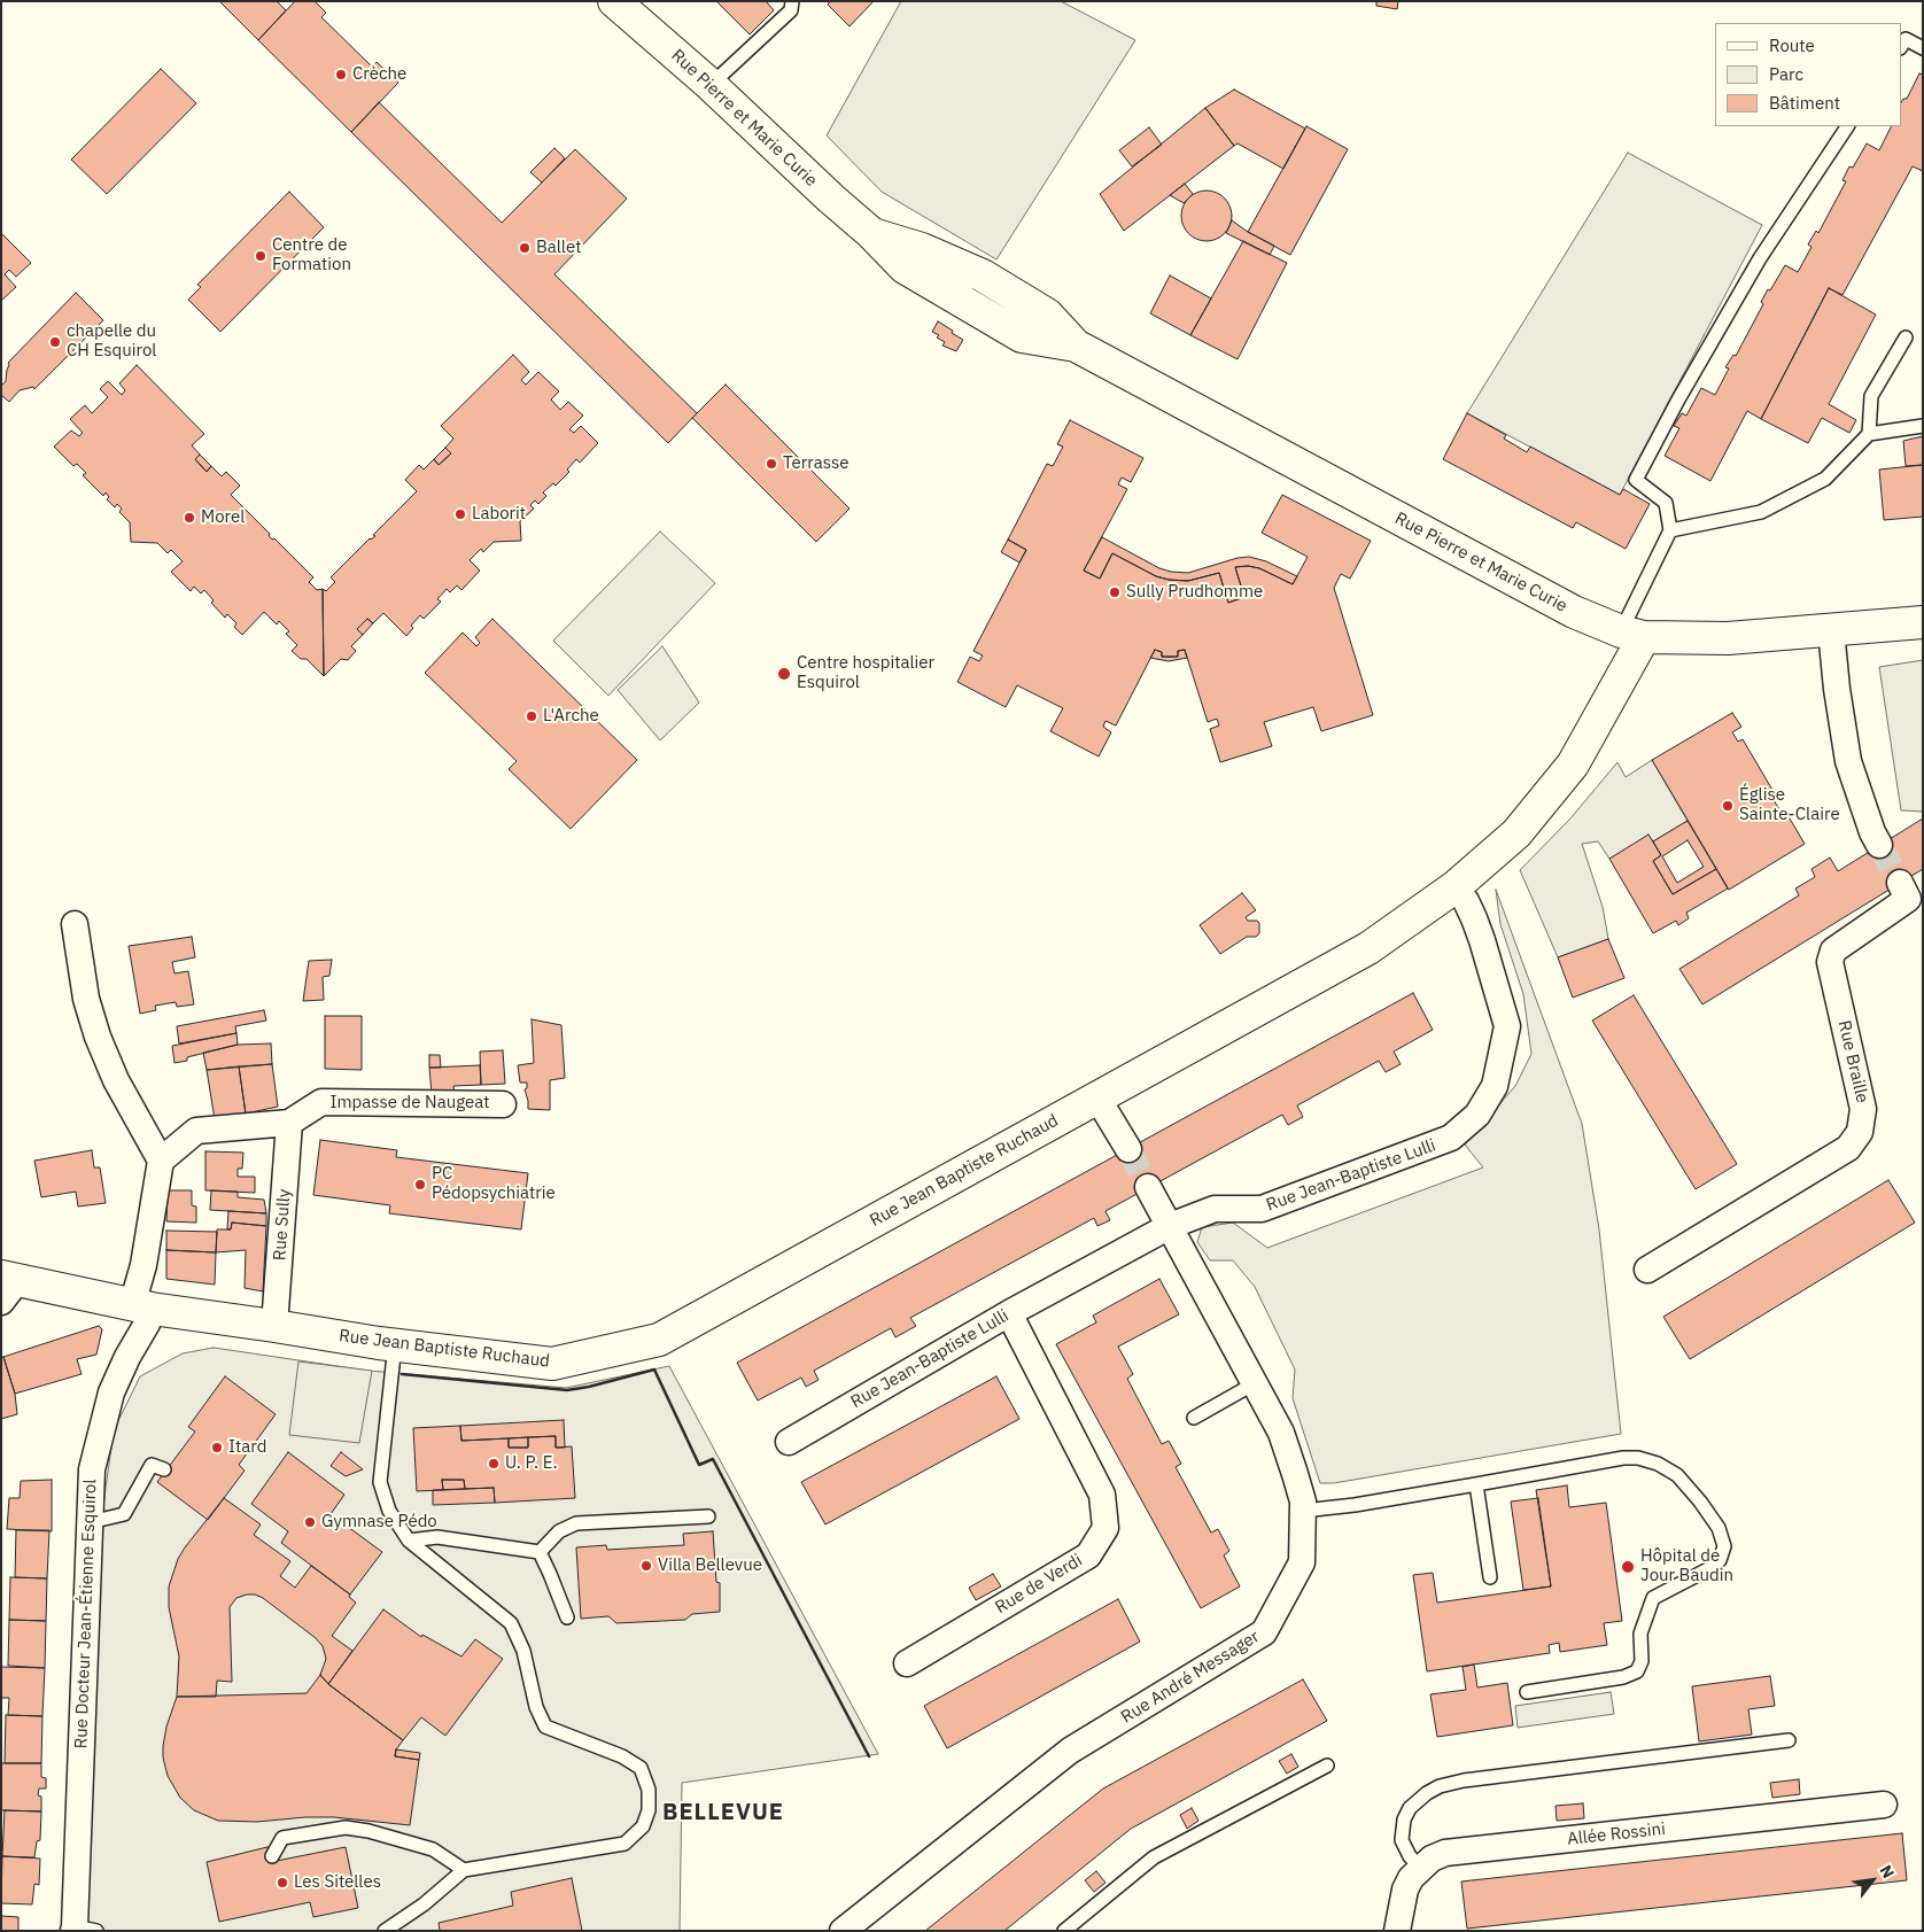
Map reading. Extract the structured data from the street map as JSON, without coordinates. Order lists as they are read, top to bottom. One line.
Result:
{"streets":{"main road":["Rue Pierre et Marie Curie","Rue Jean Baptiste Ruchaud"],"street":["Rue Braille","Impasse de Naugeat","Rue Jean-Baptiste Lulli","Rue Sully","Rue de Verdi","Rue Docteur Jean-Étienne Esquirol","Rue André Messager","Allée Rossini"]},"crossings":[["Rue Pierre et Marie Curie","Rue Jean Baptiste Ruchaud"],["Impasse de Naugeat","Rue Sully"],["Impasse de Naugeat","Rue Docteur Jean-Étienne Esquirol"],["Rue Jean Baptiste Ruchaud","Rue Jean-Baptiste Lulli"],["Rue Jean Baptiste Ruchaud","Rue Sully"],["Rue Jean Baptiste Ruchaud","Rue Docteur Jean-Étienne Esquirol"],["Rue Jean-Baptiste Lulli","Rue de Verdi"],["Rue Jean-Baptiste Lulli","Rue André Messager"]],"districts":["BELLEVUE"],"places":["Crèche","Ballet","Centre de Formation","chapelle du CH Esquirol","Terrasse","Laborit","Morel","Sully Prudhomme","Centre hospitalier Esquirol","L'Arche","Église Sainte-Claire","PC Pédopsychiatrie","Itard","U. P. E.","Gymnase Pédo","Villa Bellevue","Hôpital de Jour Baudin","Les Sitelles"],"legend":["Route","Parc","Bâtiment"],"north":"top right"}
